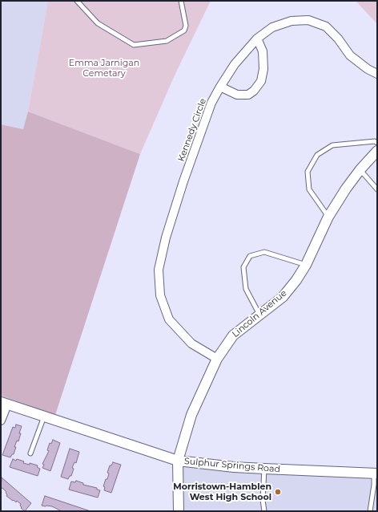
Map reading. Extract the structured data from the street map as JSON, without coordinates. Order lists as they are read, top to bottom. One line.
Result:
{"streets":{"street":["Kennedy Circle","Lincoln Avenue","Sulphur Springs Road"]},"crossings":[["Kennedy Circle","Lincoln Avenue"],["Lincoln Avenue","Sulphur Springs Road"]],"parks":["Emma Jarnigan Cemetary"],"places":["Morristown-Hamblen West High School"]}
